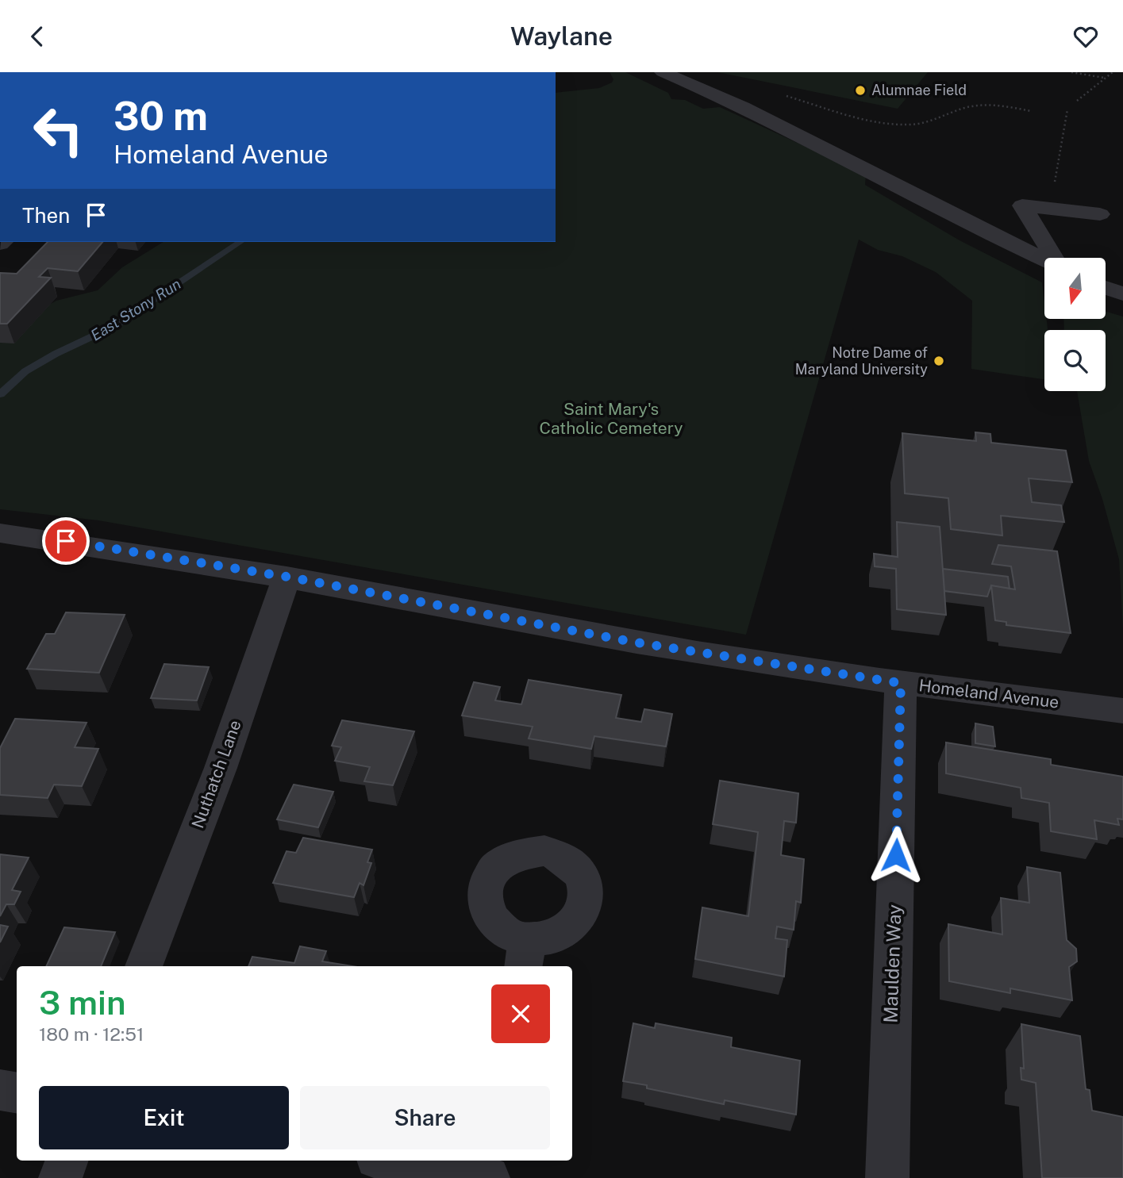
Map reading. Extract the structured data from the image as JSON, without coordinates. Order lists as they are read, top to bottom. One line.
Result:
{"streets":{"street":["Homeland Avenue","Nuthatch Lane","Maulden Way"]},"crossings":[["Homeland Avenue","Nuthatch Lane"],["Homeland Avenue","Maulden Way"]],"water":["East Stony Run"],"parks":["Saint Mary's Catholic Cemetery"],"places":["Alumnae Field","Notre Dame of Maryland University"],"north":"bottom","page":{"header":"Waylane","turn":["30 m","Homeland Avenue"],"then":"Then","heading":["3 min","180 m · 12:51"],"buttons":["Exit","Share"]}}
